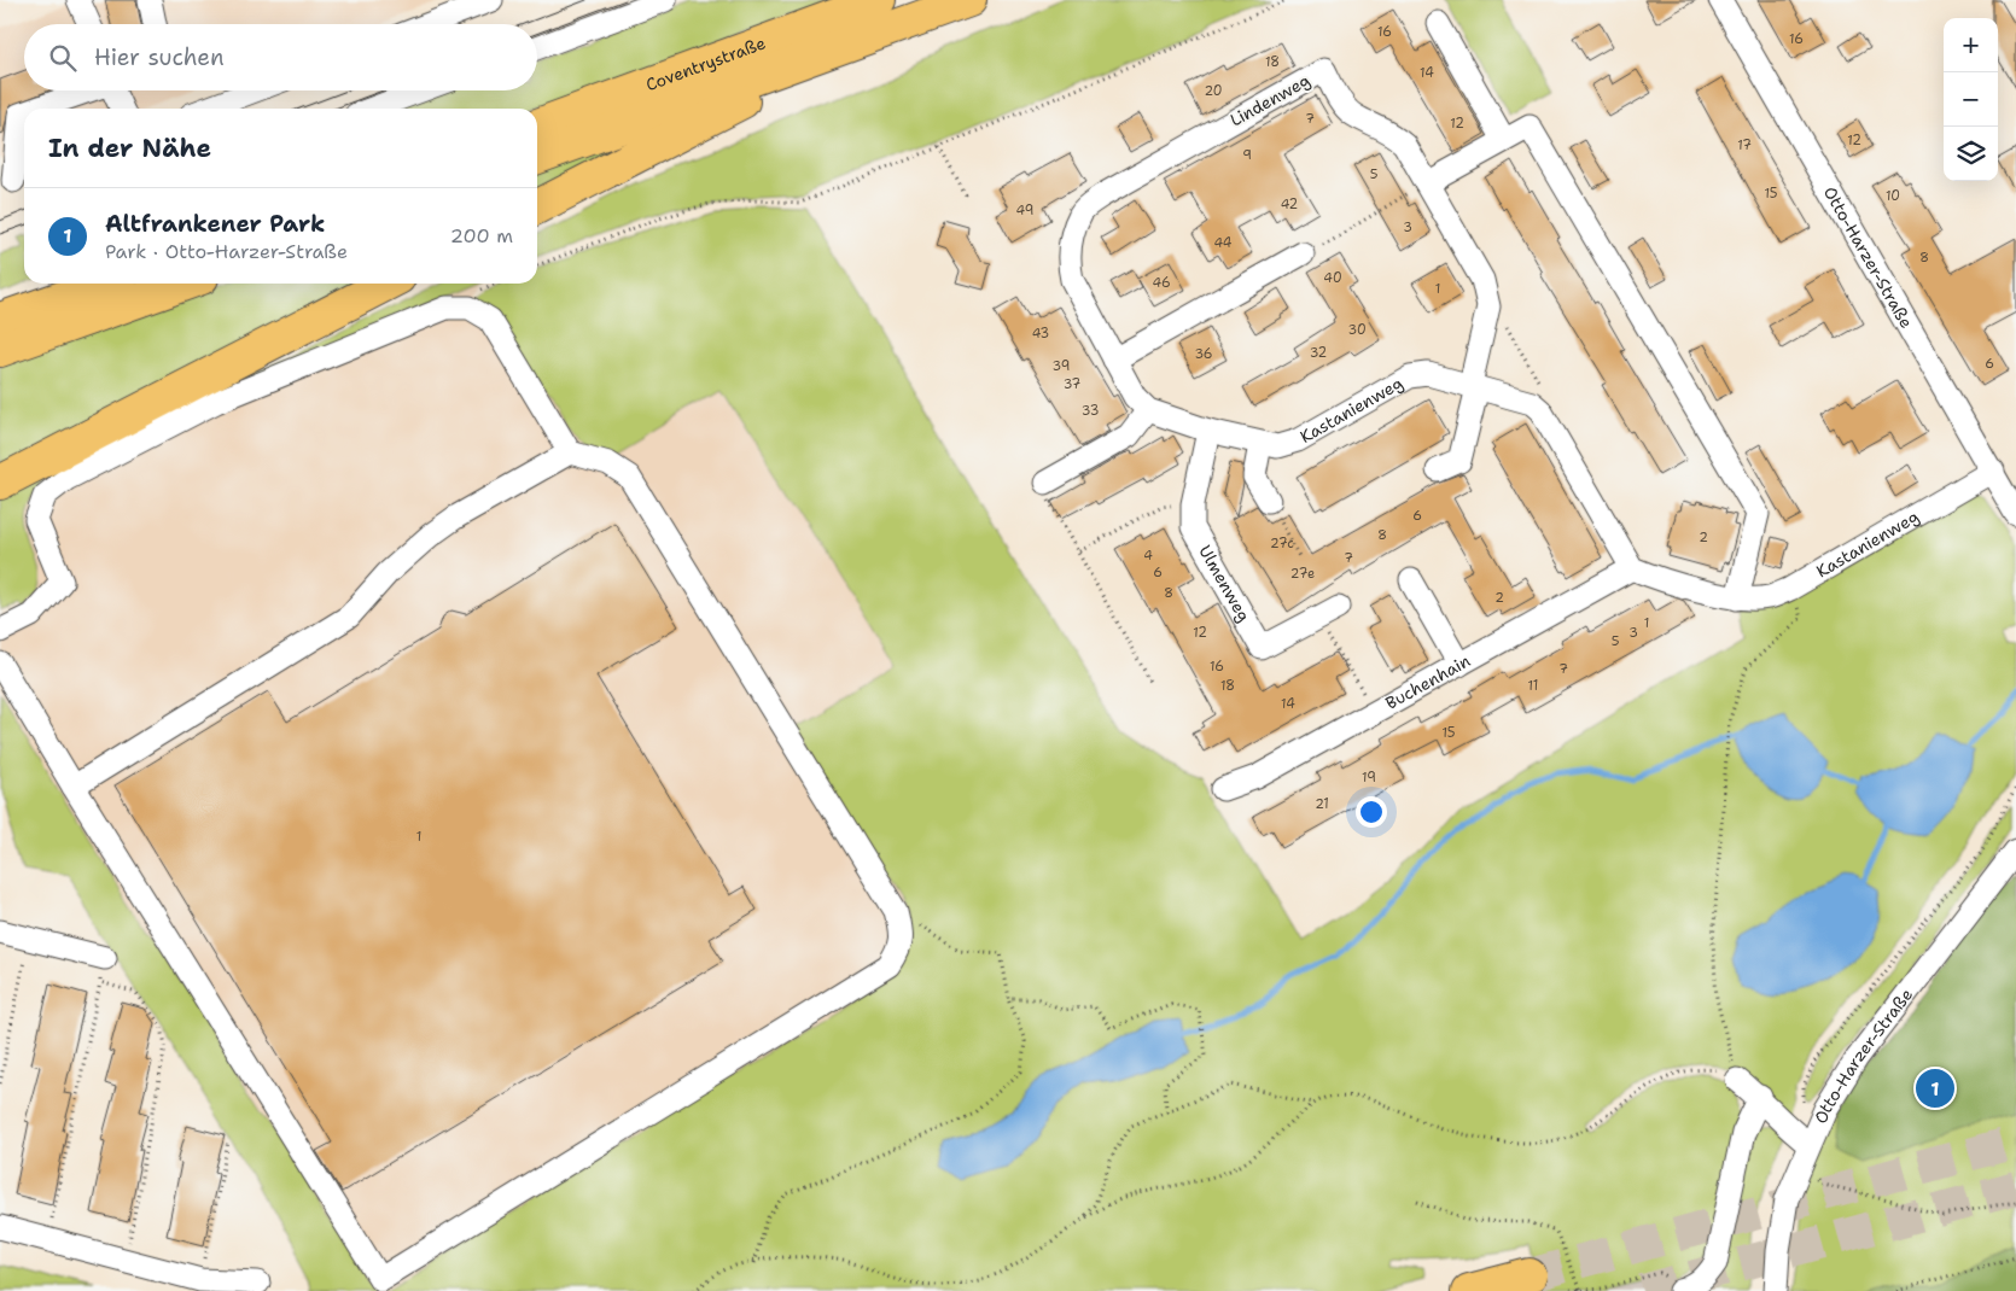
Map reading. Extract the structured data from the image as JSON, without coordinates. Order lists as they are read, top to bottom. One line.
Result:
{"streets":{"highway":["Coventrystraße"],"street":["Lindenweg","Otto-Harzer-Straße","Kastanienweg","Ulmenweg","Buchenhain"]},"crossings":[["Lindenweg","Kastanienweg"],["Otto-Harzer-Straße","Kastanienweg"],["Kastanienweg","Ulmenweg"],["Kastanienweg","Buchenhain"]],"house_numbers":["16","16","18","14","20","7","12","12","17","9","5","15","10","42","49","3","44","8","40","46","1","30","43","32","36","6","39","37","33","6","8","2","27c","4","7","6","27e","8","2","1","12","3","5","16","7","18","11","14","15","19","21","1"],"page":{"map_buttons":["+","−"],"search":"Hier suchen","heading":"In der Nähe","list":[{"mark":"1","name":"Altfrankener Park","note":"Park · Otto-Harzer-Straße","value":"200 m"}],"pins":"1"}}
